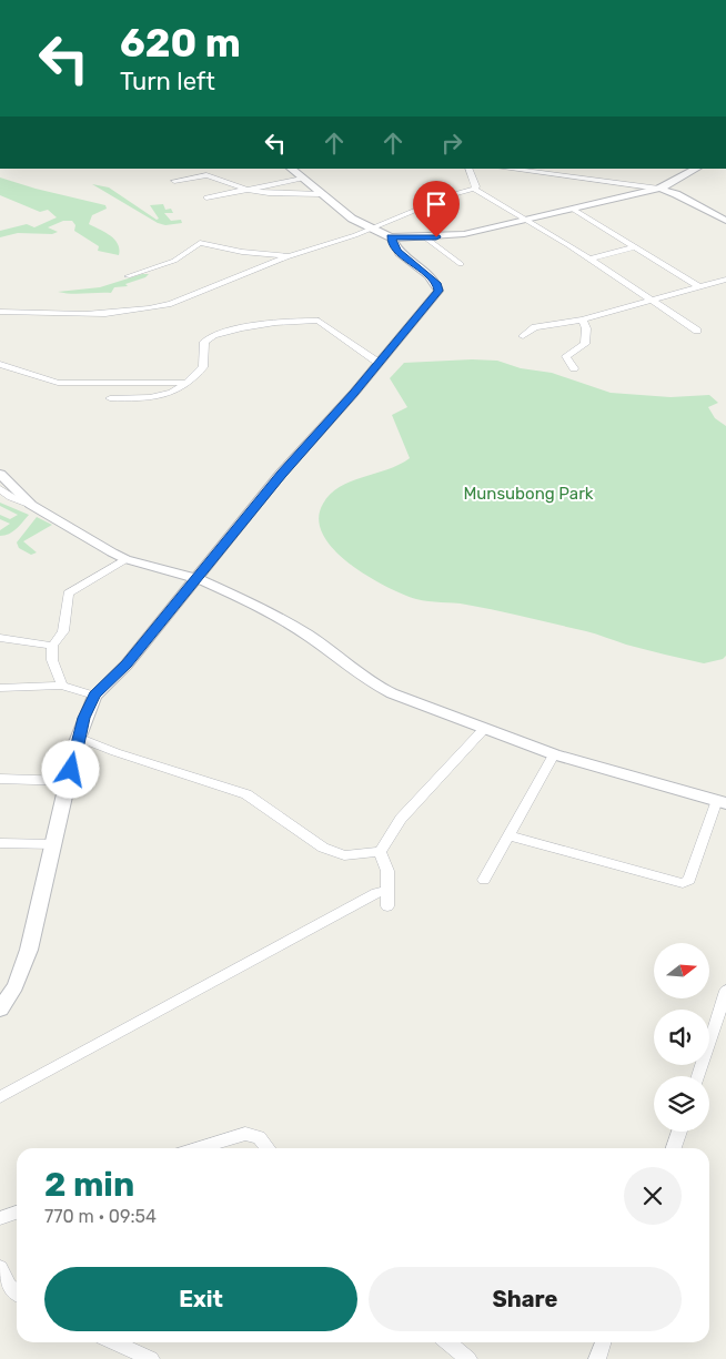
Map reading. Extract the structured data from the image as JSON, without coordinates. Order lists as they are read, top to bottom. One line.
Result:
{"parks":["Munsubong Park"],"north":"right","page":{"turn":["620 m","Turn left"],"heading":["2 min","770 m · 09:54"],"buttons":["Exit","Share"]}}
